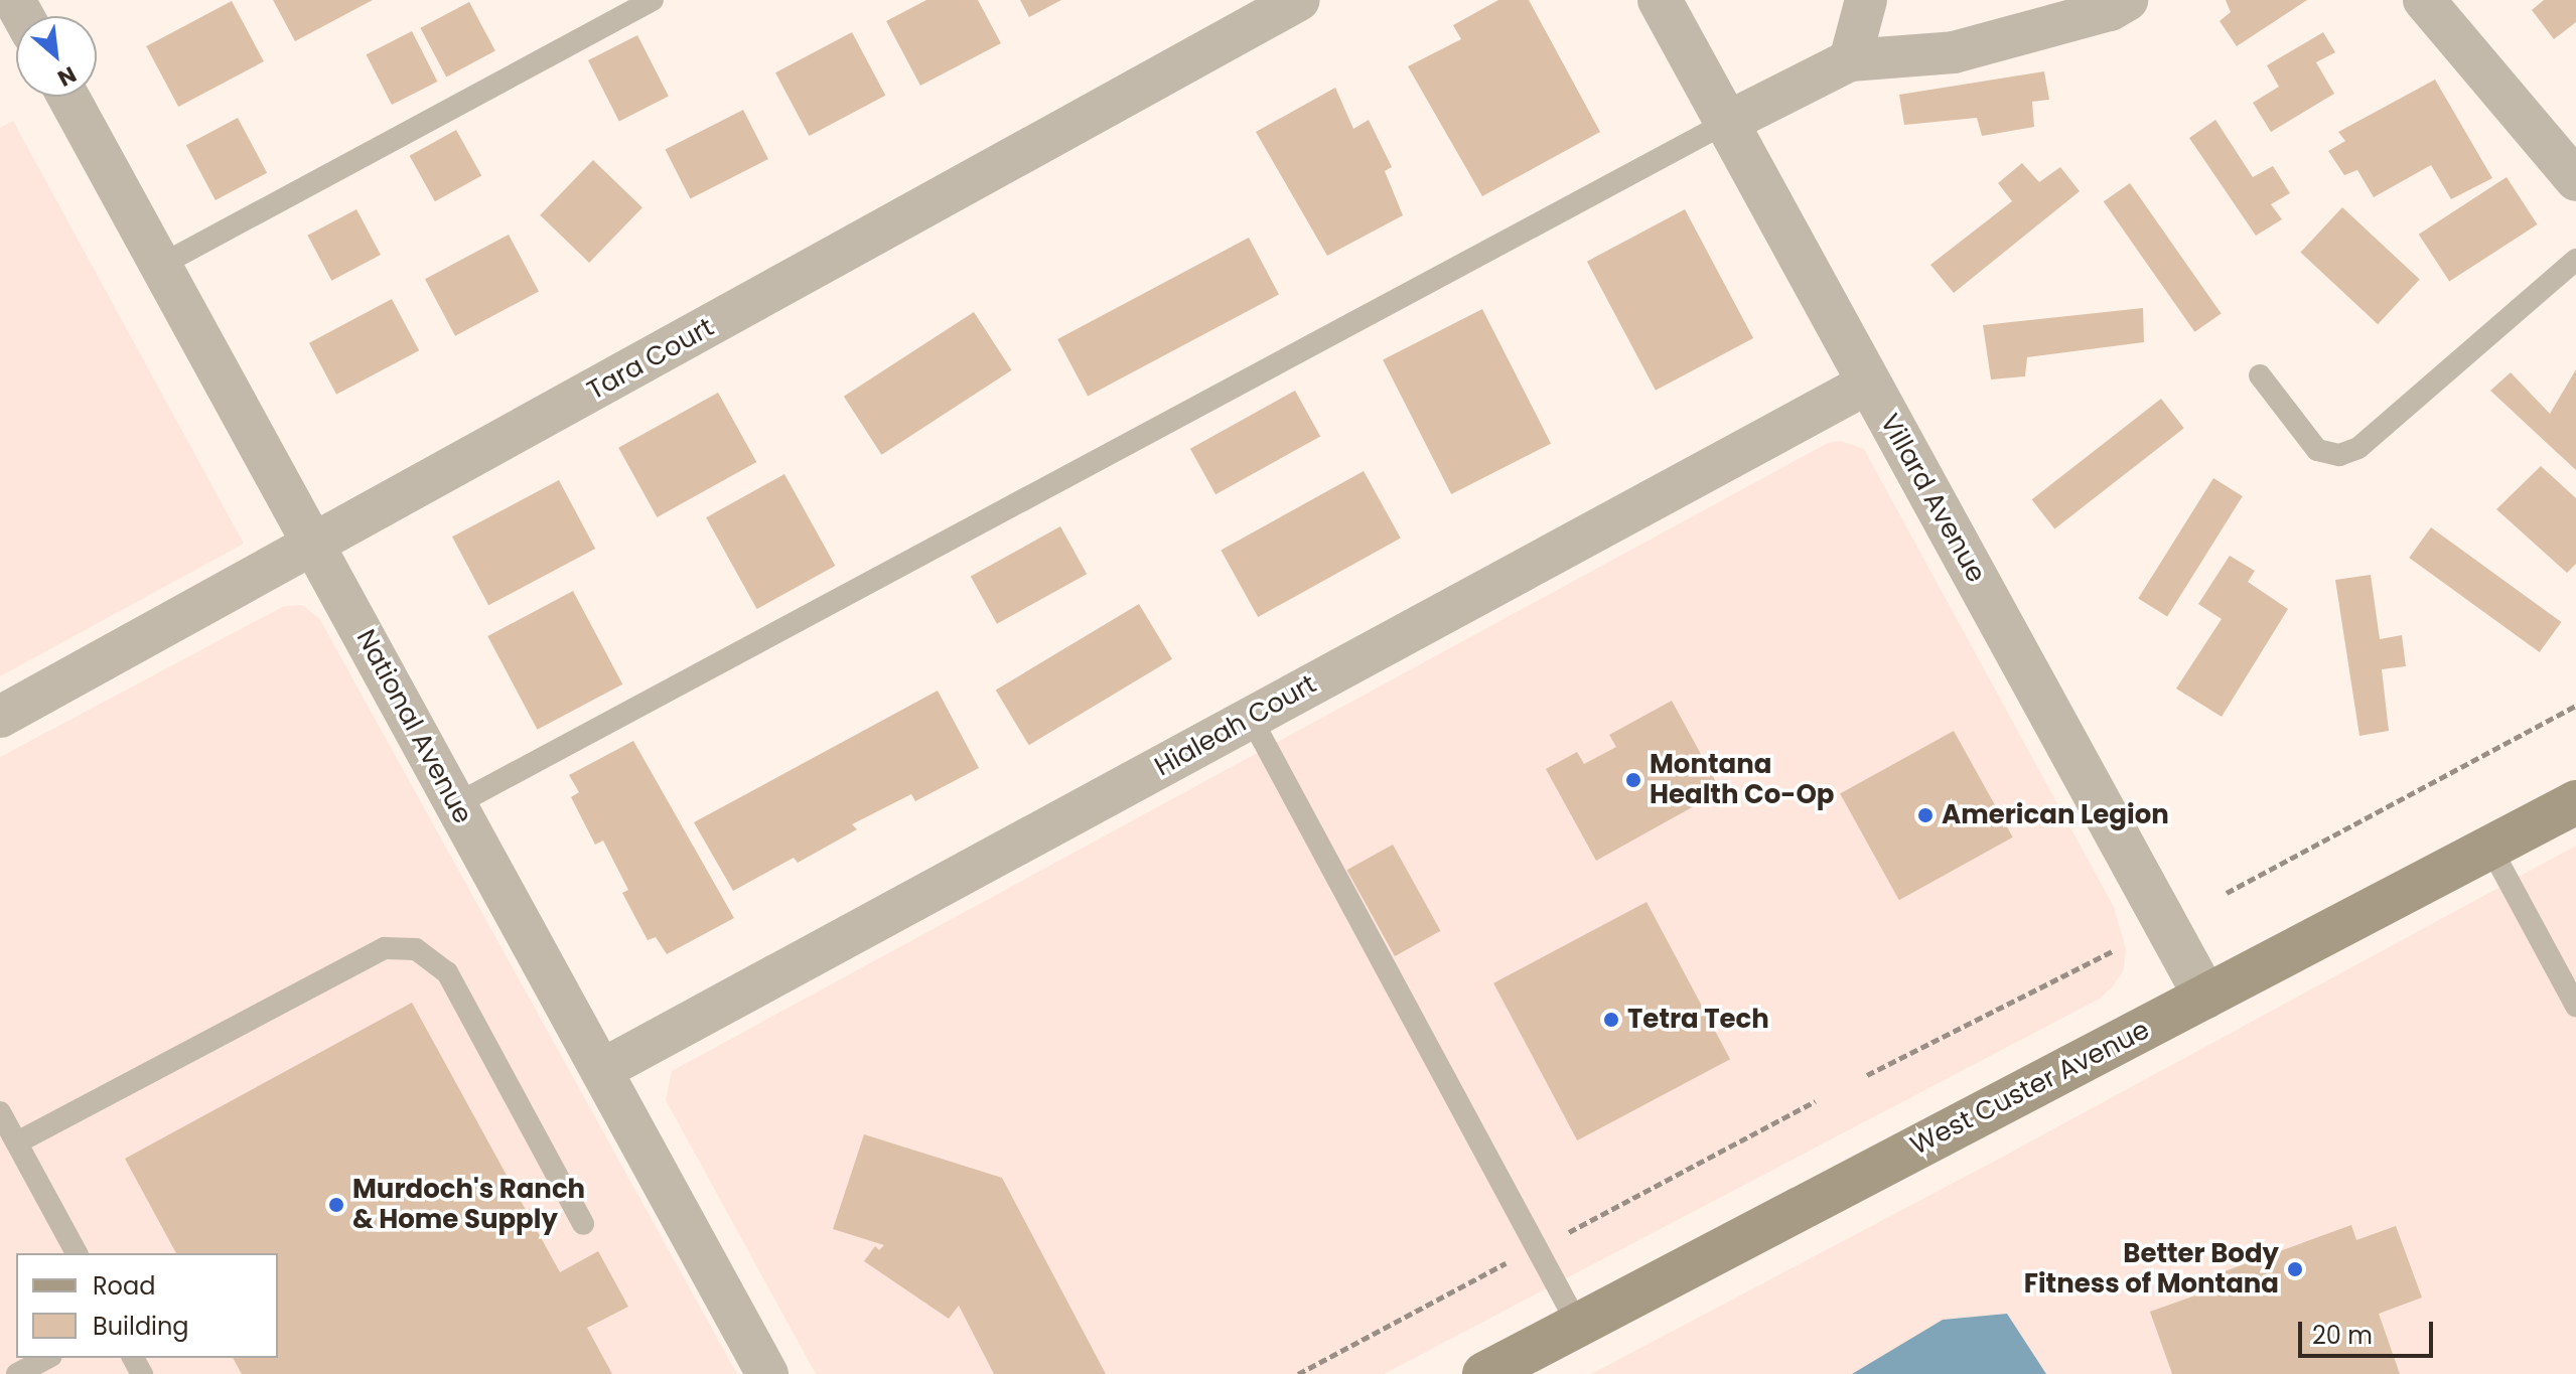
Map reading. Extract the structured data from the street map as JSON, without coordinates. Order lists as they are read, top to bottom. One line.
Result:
{"streets":{"main road":["West Custer Avenue"],"street":["Tara Court","Villard Avenue","Hialeah Court","National Avenue"]},"crossings":[["Tara Court","National Avenue"],["Villard Avenue","Hialeah Court"],["Villard Avenue","West Custer Avenue"],["Hialeah Court","National Avenue"]],"places":["Montana Health Co-Op","American Legion","Tetra Tech","Murdoch's Ranch & Home Supply","Better Body Fitness of Montana"],"legend":["Road","Building"],"scale_bar":"20 m","north":"bottom right"}
